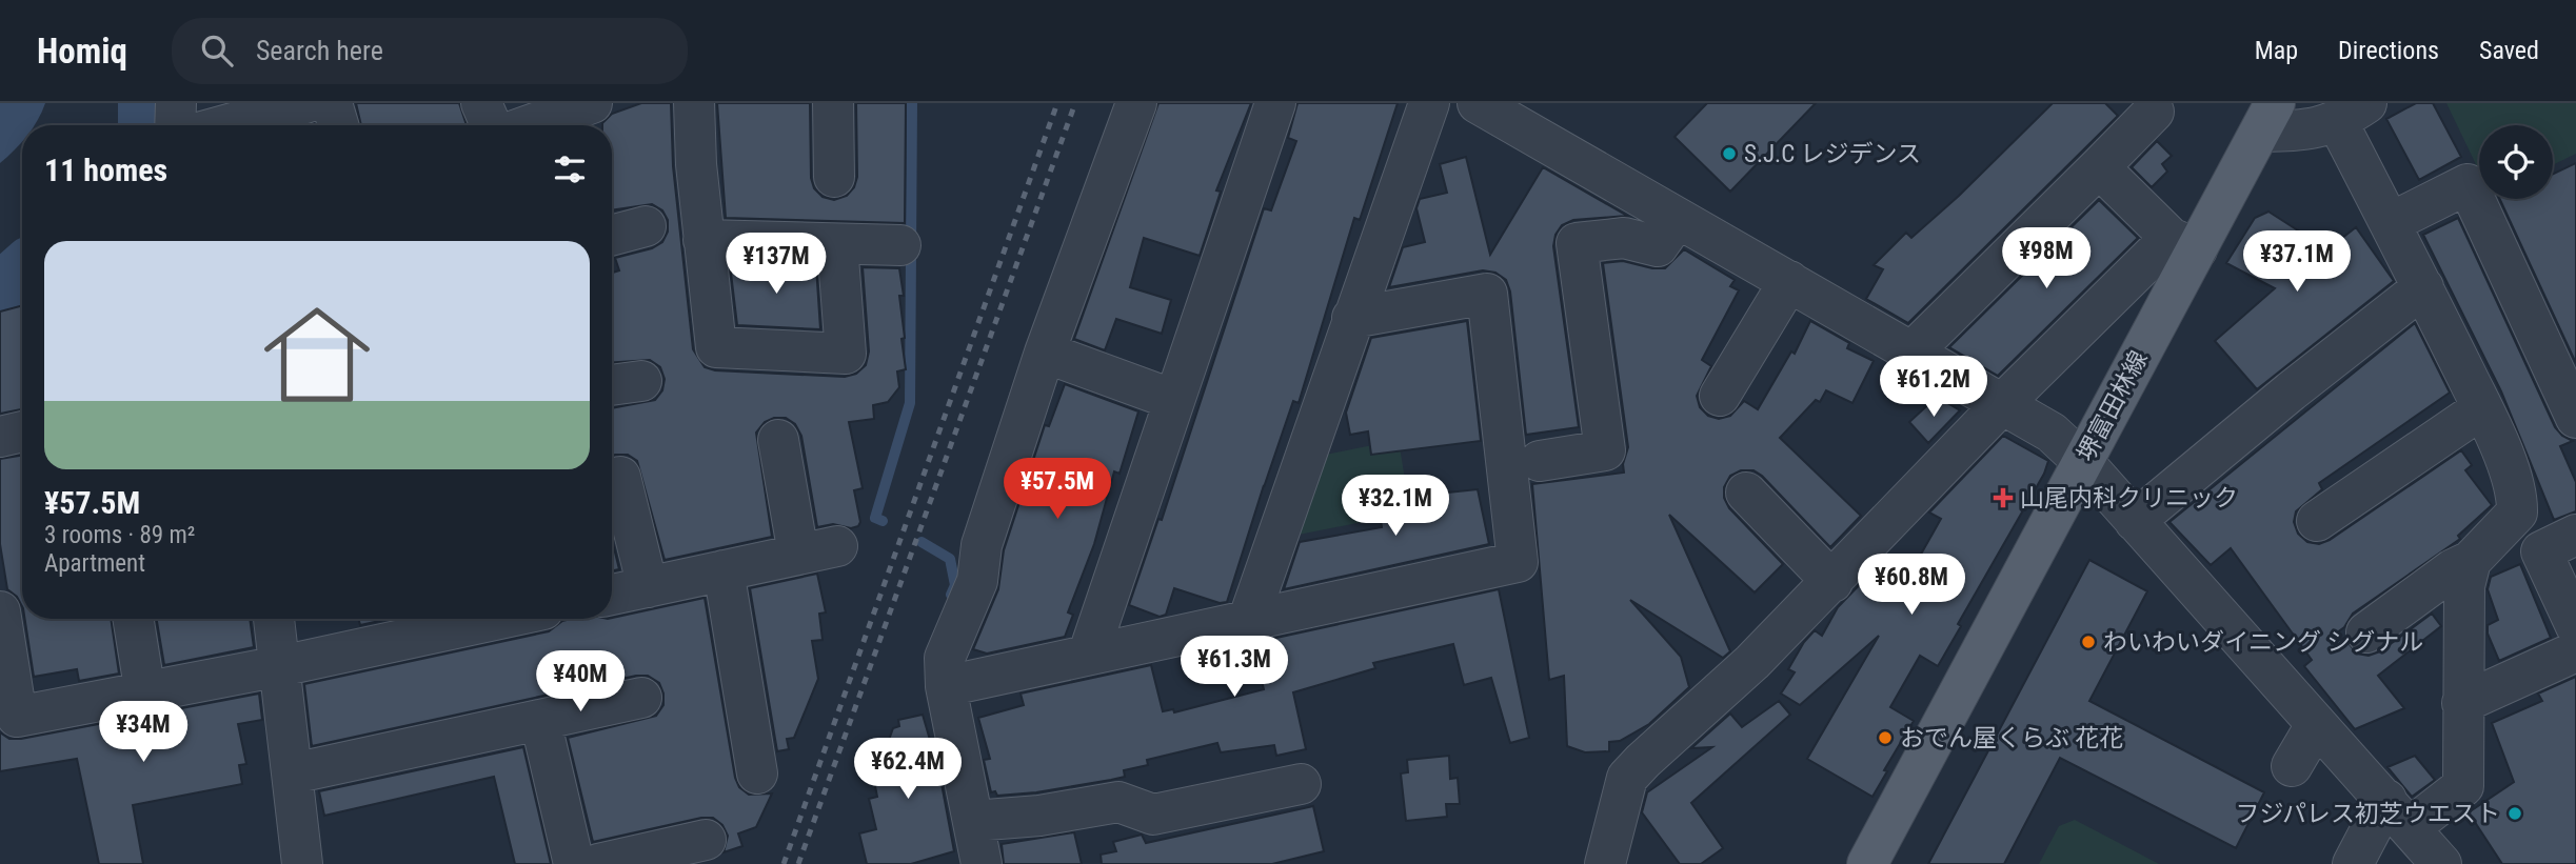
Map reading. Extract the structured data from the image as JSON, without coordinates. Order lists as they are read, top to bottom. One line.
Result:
{"streets":{"main road":["堺富田林線"]},"places":{"other":["S.J.C レジデンス","わいわいダイニング シグナル","おでん屋くらぶ 花花","フジパレス初芝ウエスト"],"health":["山尾内科クリニック"]},"page":{"header":"Homiq","search":"Search here","nav":["Map","Directions","Saved"],"heading":"11 homes","list":[{"name":"¥57.5M","note":"3 rooms · 89 m² · Apartment"}],"price":["¥98M","¥37.1M","¥137M","¥61.2M","¥57.5M","¥32.1M","¥60.8M","¥61.3M","¥40M","¥34M","¥62.4M"]}}
